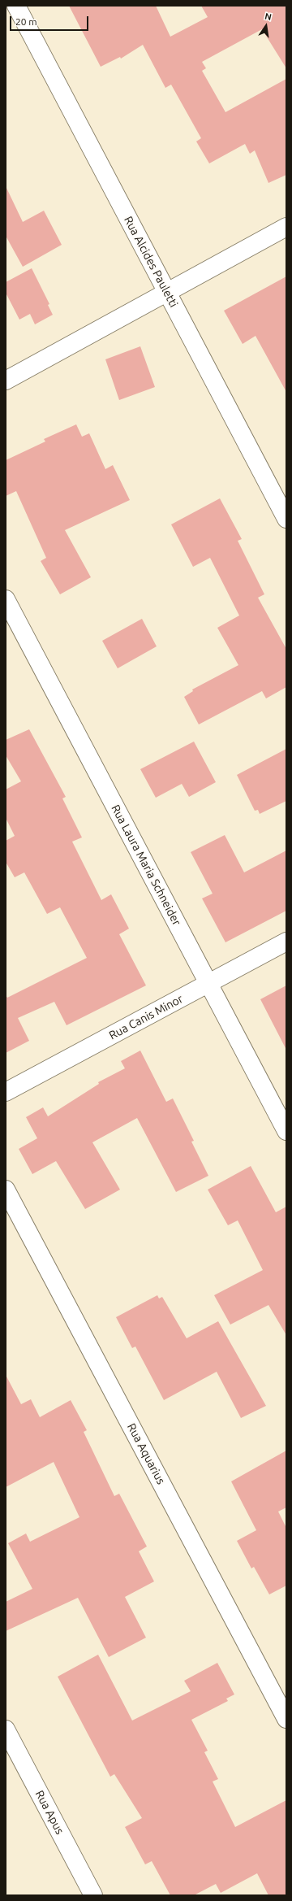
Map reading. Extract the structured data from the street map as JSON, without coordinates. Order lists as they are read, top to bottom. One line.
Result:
{"streets":{"street":["Rua Alcides Pauletti","Rua Laura Maria Schneider","Rua Canis Minor","Rua Aquarius","Rua Apus"]},"crossings":[["Rua Laura Maria Schneider","Rua Canis Minor"]],"scale_bar":"20 m","north":"top"}
